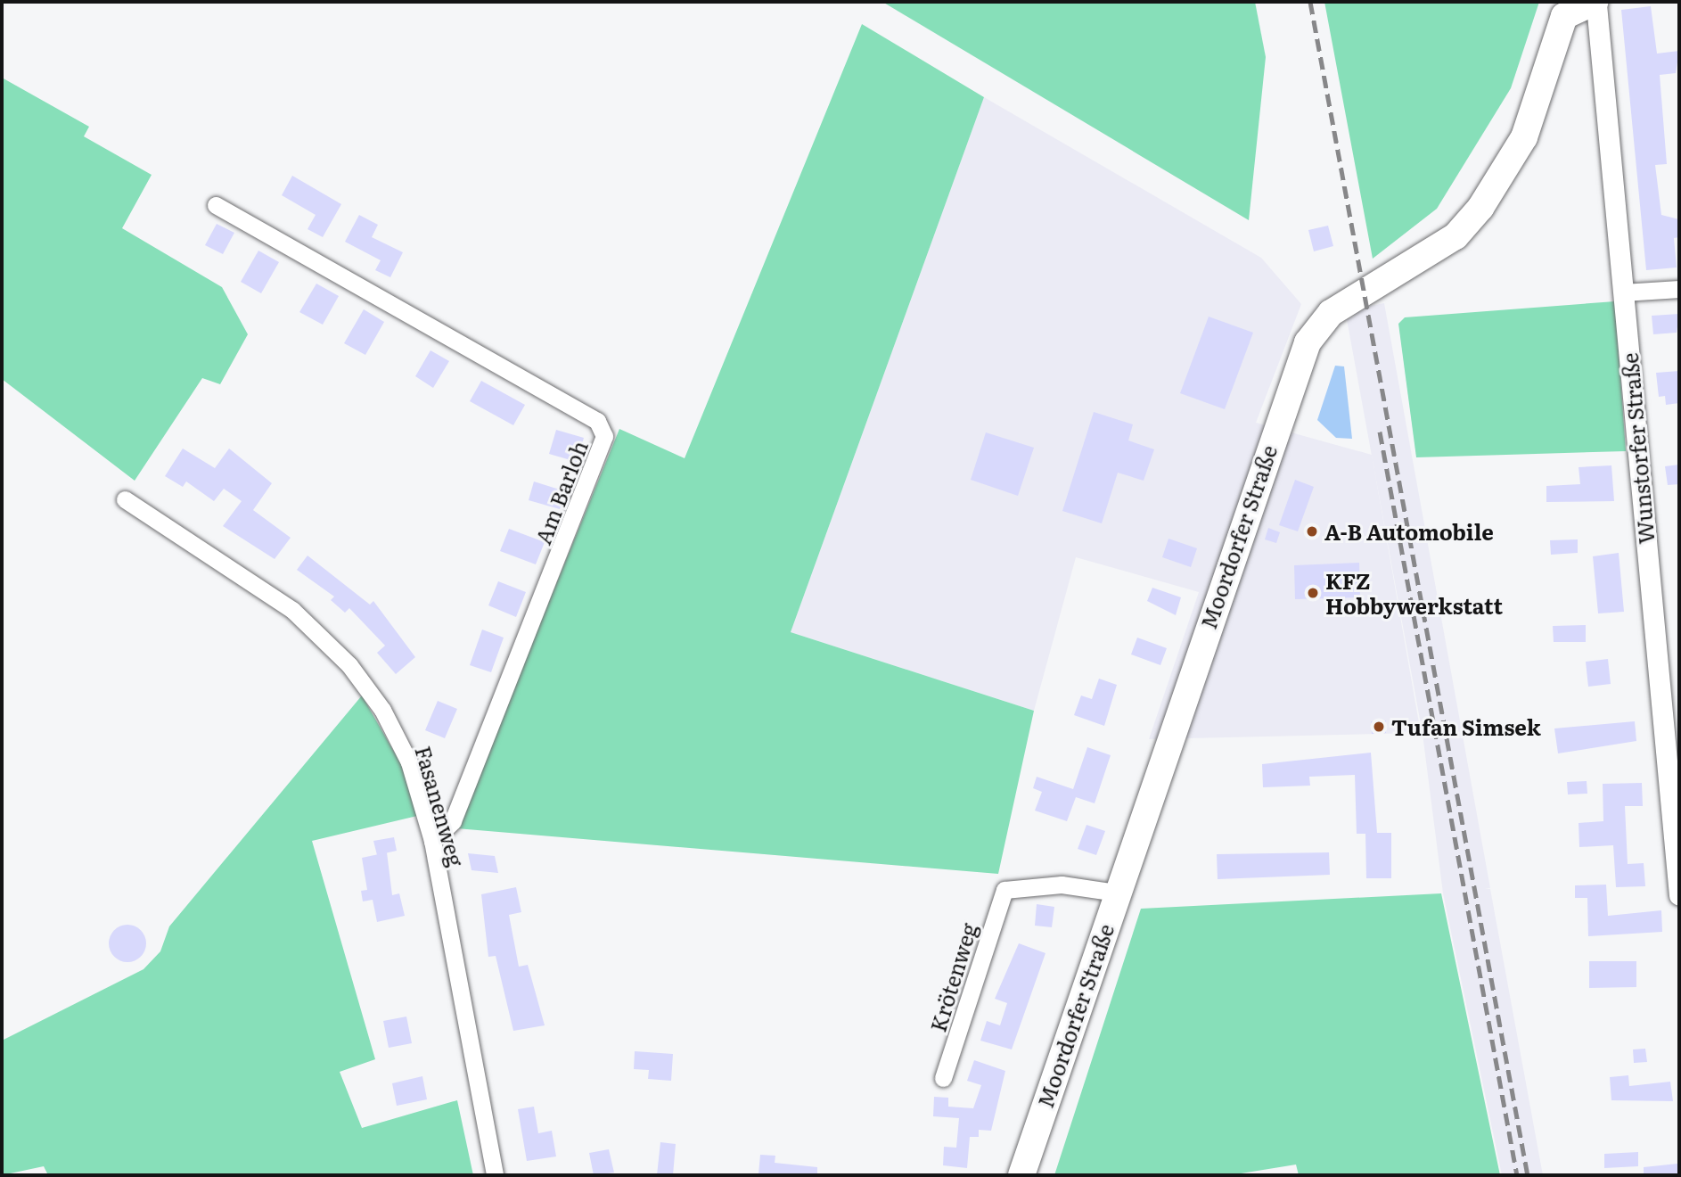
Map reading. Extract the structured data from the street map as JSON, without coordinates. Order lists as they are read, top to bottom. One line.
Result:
{"streets":{"main road":["Moordorfer Straße"],"street":["Wunstorfer Straße","Am Barloh","Fasanenweg","Krötenweg"]},"crossings":[["Wunstorfer Straße","Moordorfer Straße"],["Am Barloh","Fasanenweg"],["Moordorfer Straße","Krötenweg"]],"places":["A-B Automobile","KFZ Hobbywerkstatt","Tufan Simsek"]}
